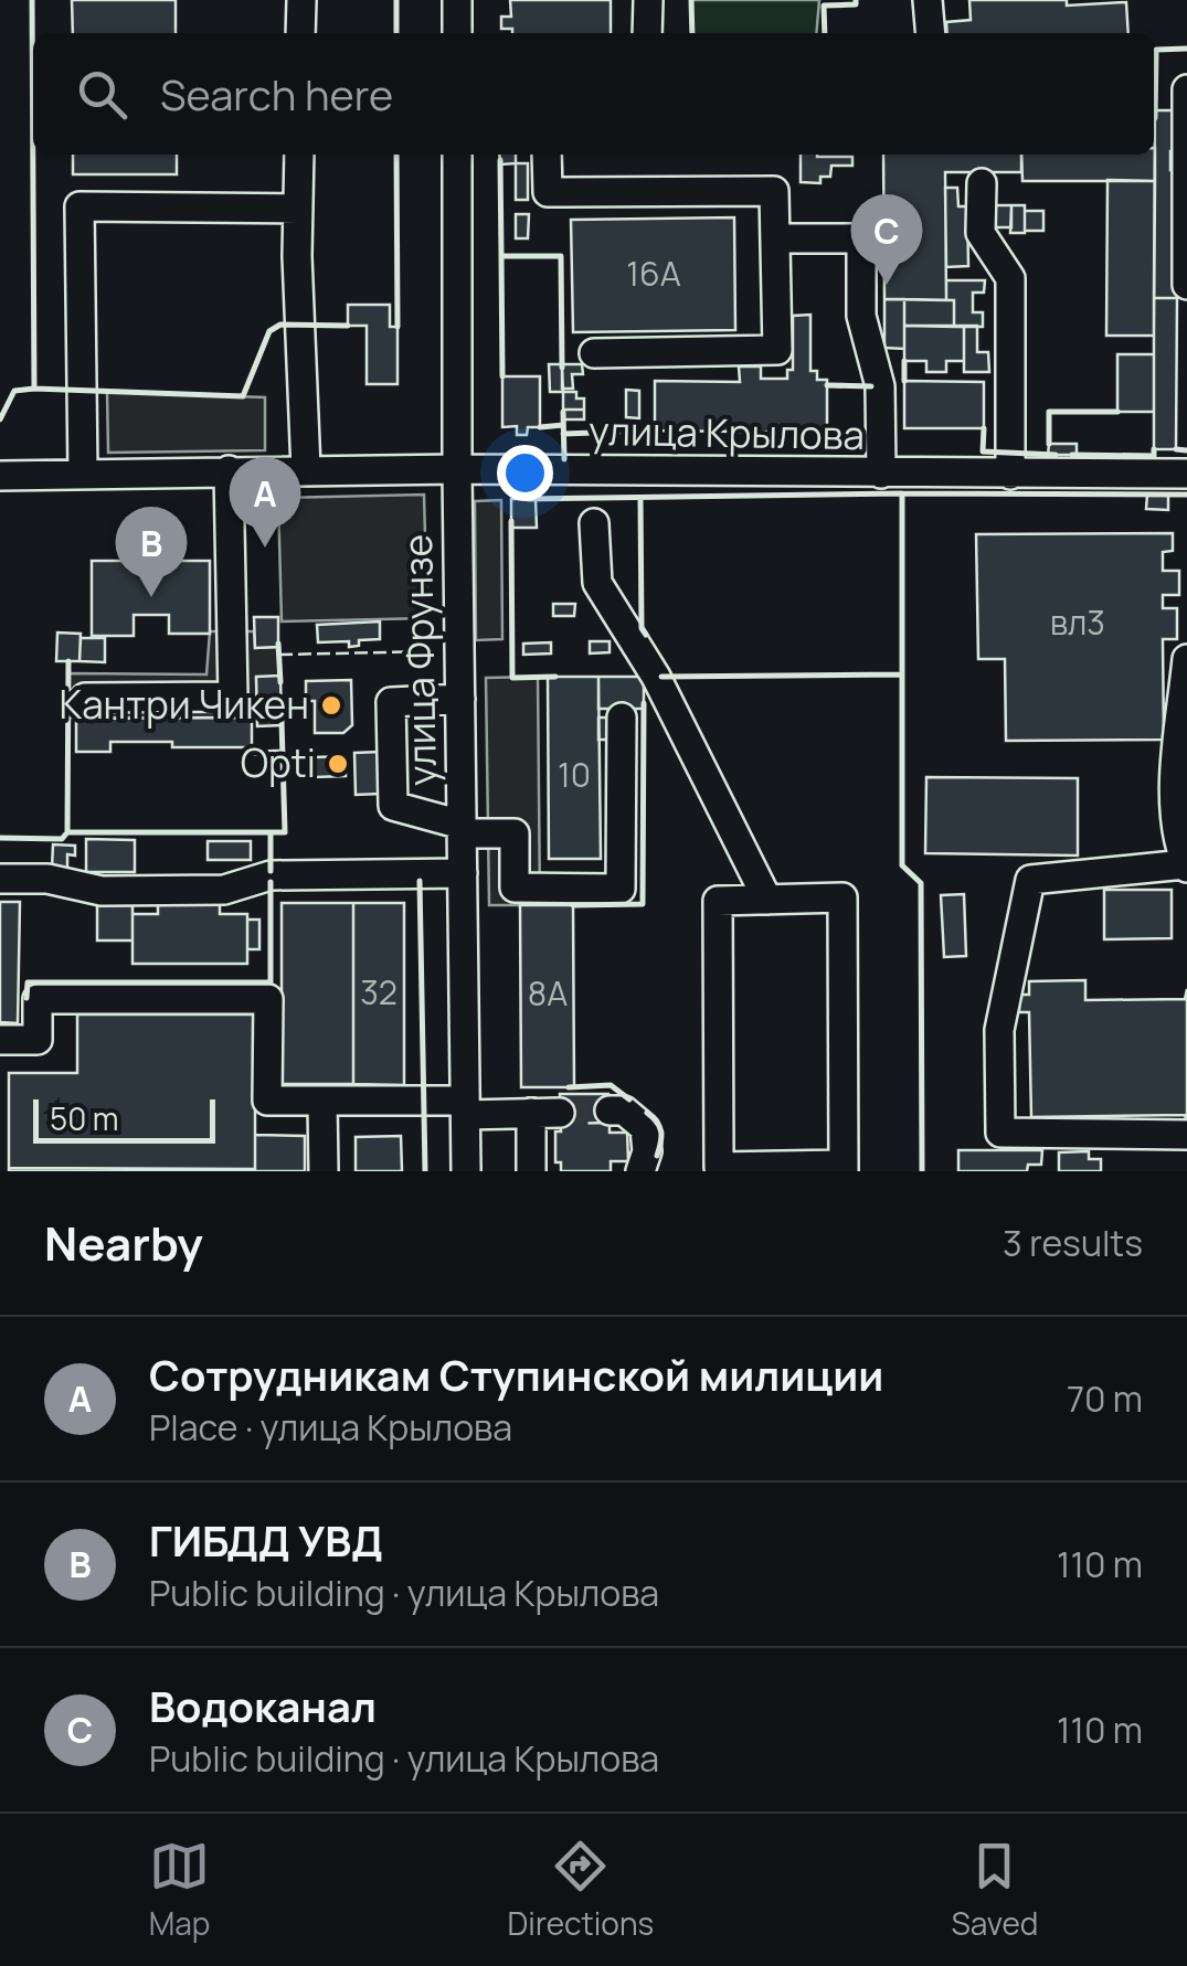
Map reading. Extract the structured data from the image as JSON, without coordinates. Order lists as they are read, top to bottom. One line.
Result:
{"streets":{"street":["улица Крылова","улица Фрунзе"]},"crossings":[["улица Крылова","улица Фрунзе"]],"places":["Кантри Чикен","Opti"],"house_numbers":["16А","вл3","10","32","8А"],"scale_bar":"50 m","page":{"search":"Search here","pins":["C","A","B"],"scale":"50 m","heading":["Nearby","3 results"],"list":[{"mark":"A","name":"Сотрудникам Ступинской милиции","note":"Place · улица Крылова","value":"70 m"},{"mark":"B","name":"ГИБДД УВД","note":"Public building · улица Крылова","value":"110 m"},{"mark":"C","name":"Водоканал","note":"Public building · улица Крылова","value":"110 m"}],"nav":["Map","Directions","Saved"]}}
